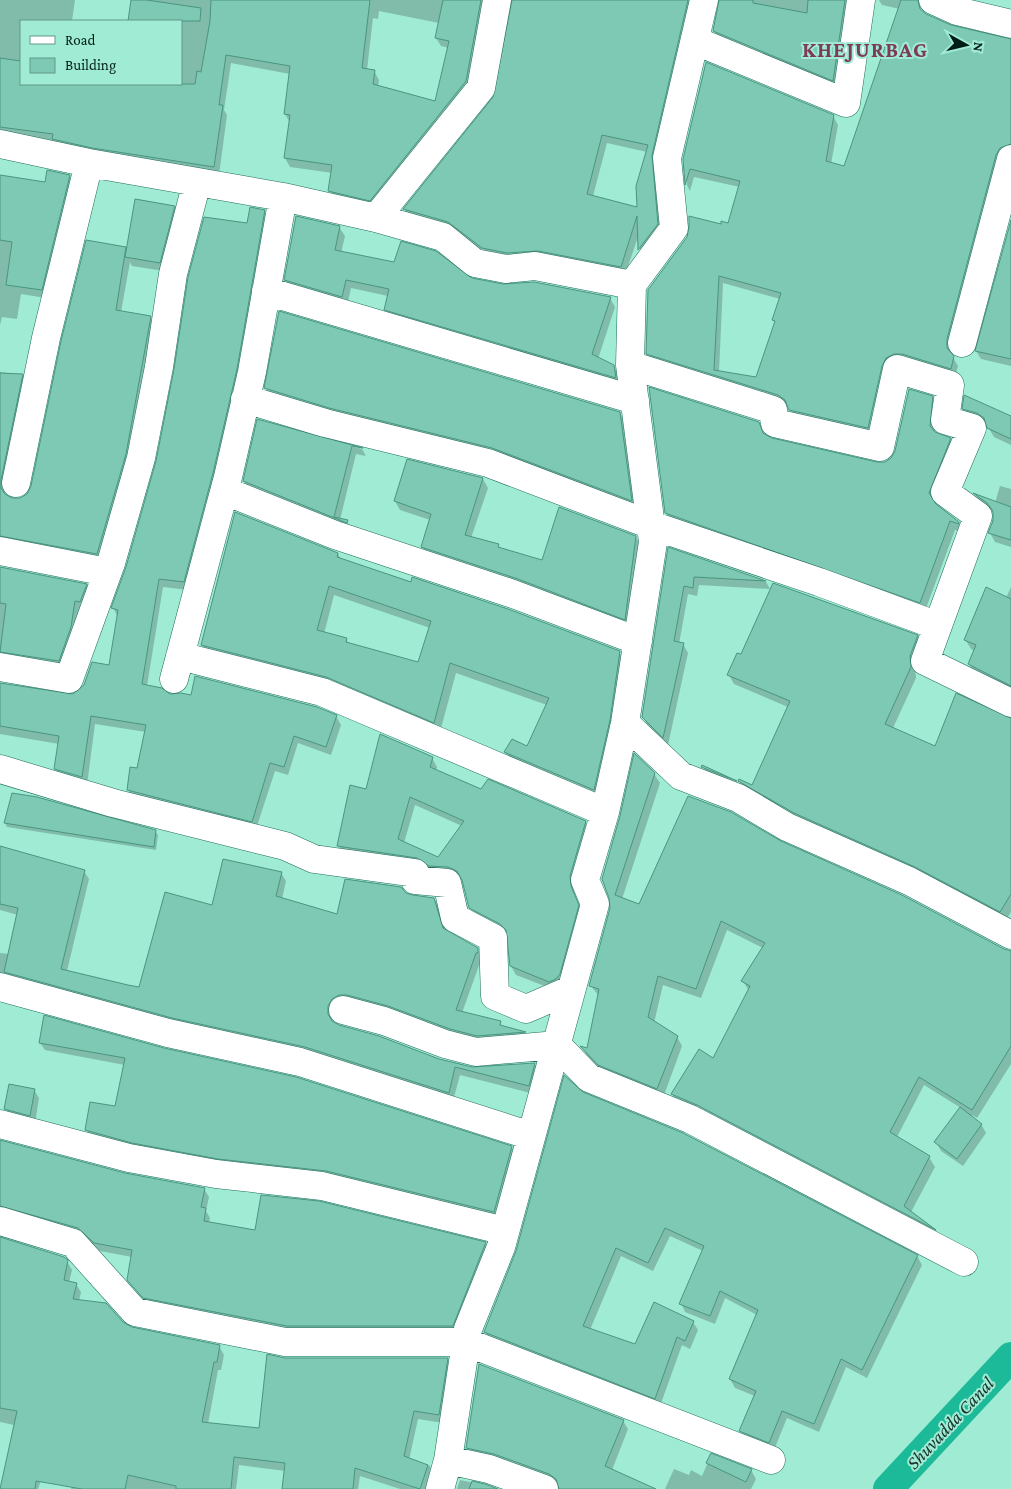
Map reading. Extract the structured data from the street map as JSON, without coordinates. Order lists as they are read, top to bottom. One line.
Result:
{"districts":["KHEJURBAG"],"water":["Shuvadda Canal"],"legend":["Road","Building"],"north":"right"}
